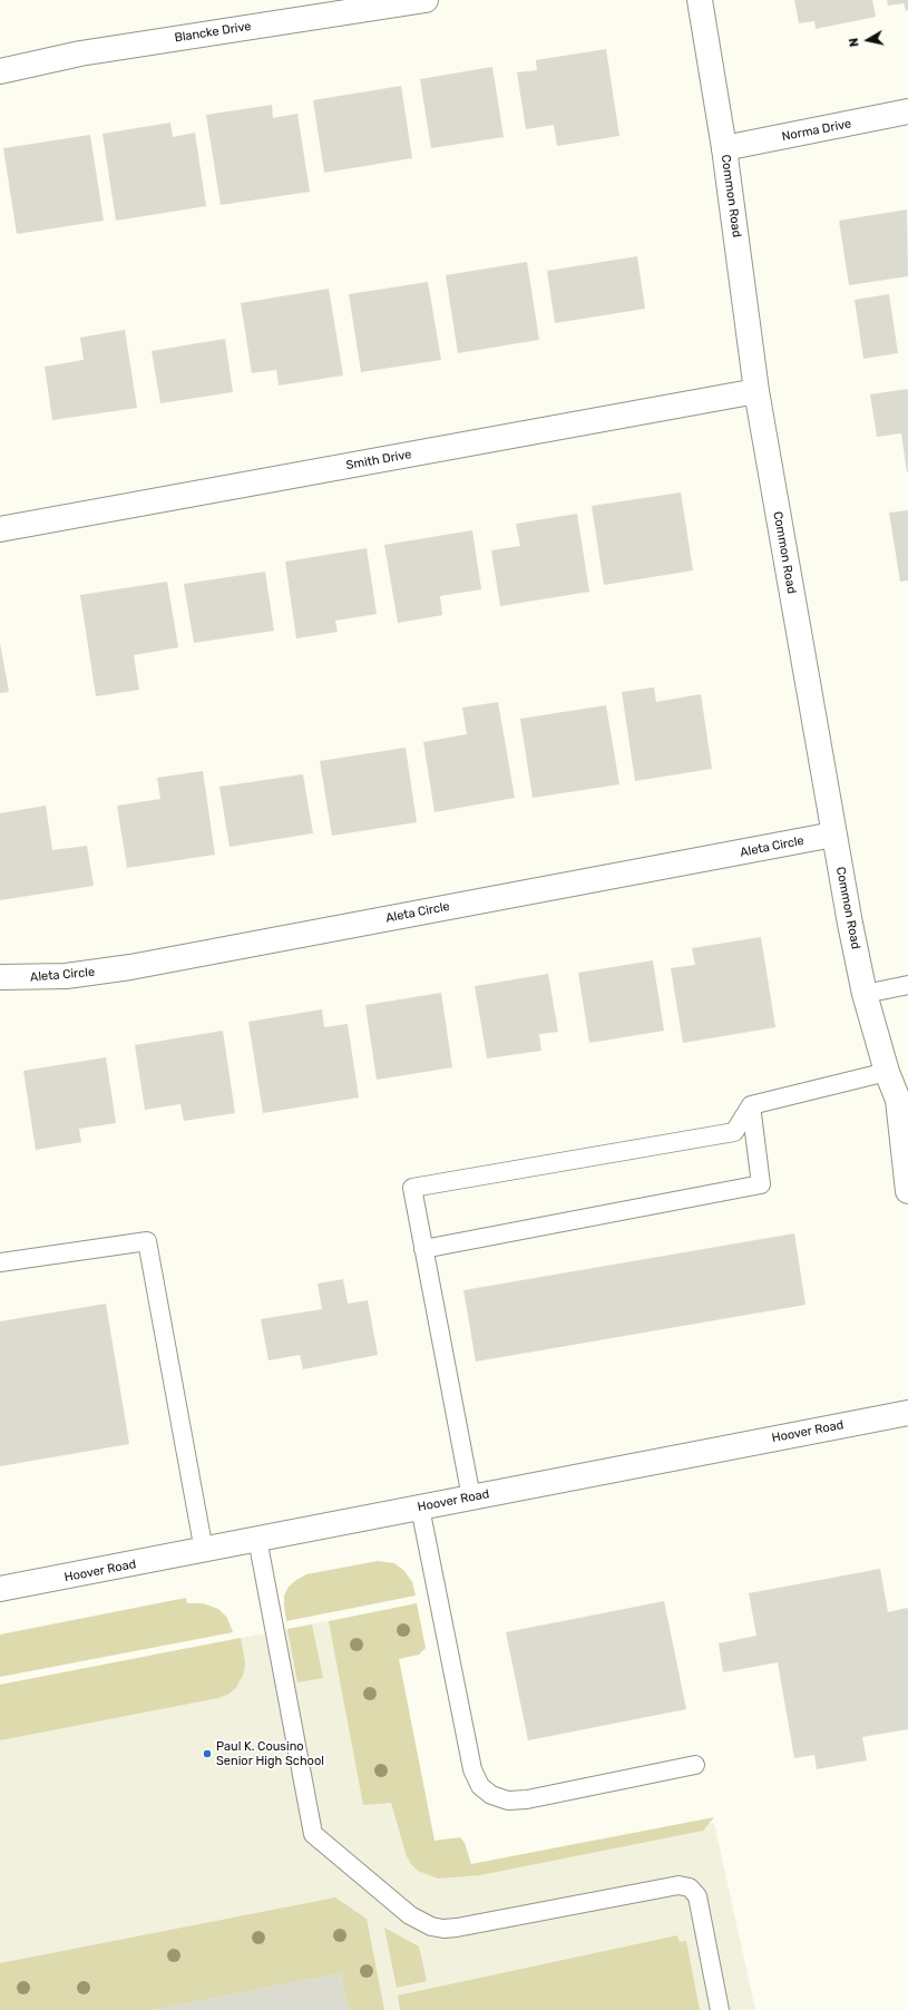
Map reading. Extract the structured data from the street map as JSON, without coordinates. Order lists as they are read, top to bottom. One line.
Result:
{"streets":{"street":["Blancke Drive","Norma Drive","Common Road","Smith Drive","Aleta Circle","Hoover Road"]},"crossings":[["Norma Drive","Common Road"],["Common Road","Smith Drive"],["Common Road","Aleta Circle"]],"places":["Paul K. Cousino Senior High School"],"north":"left"}
